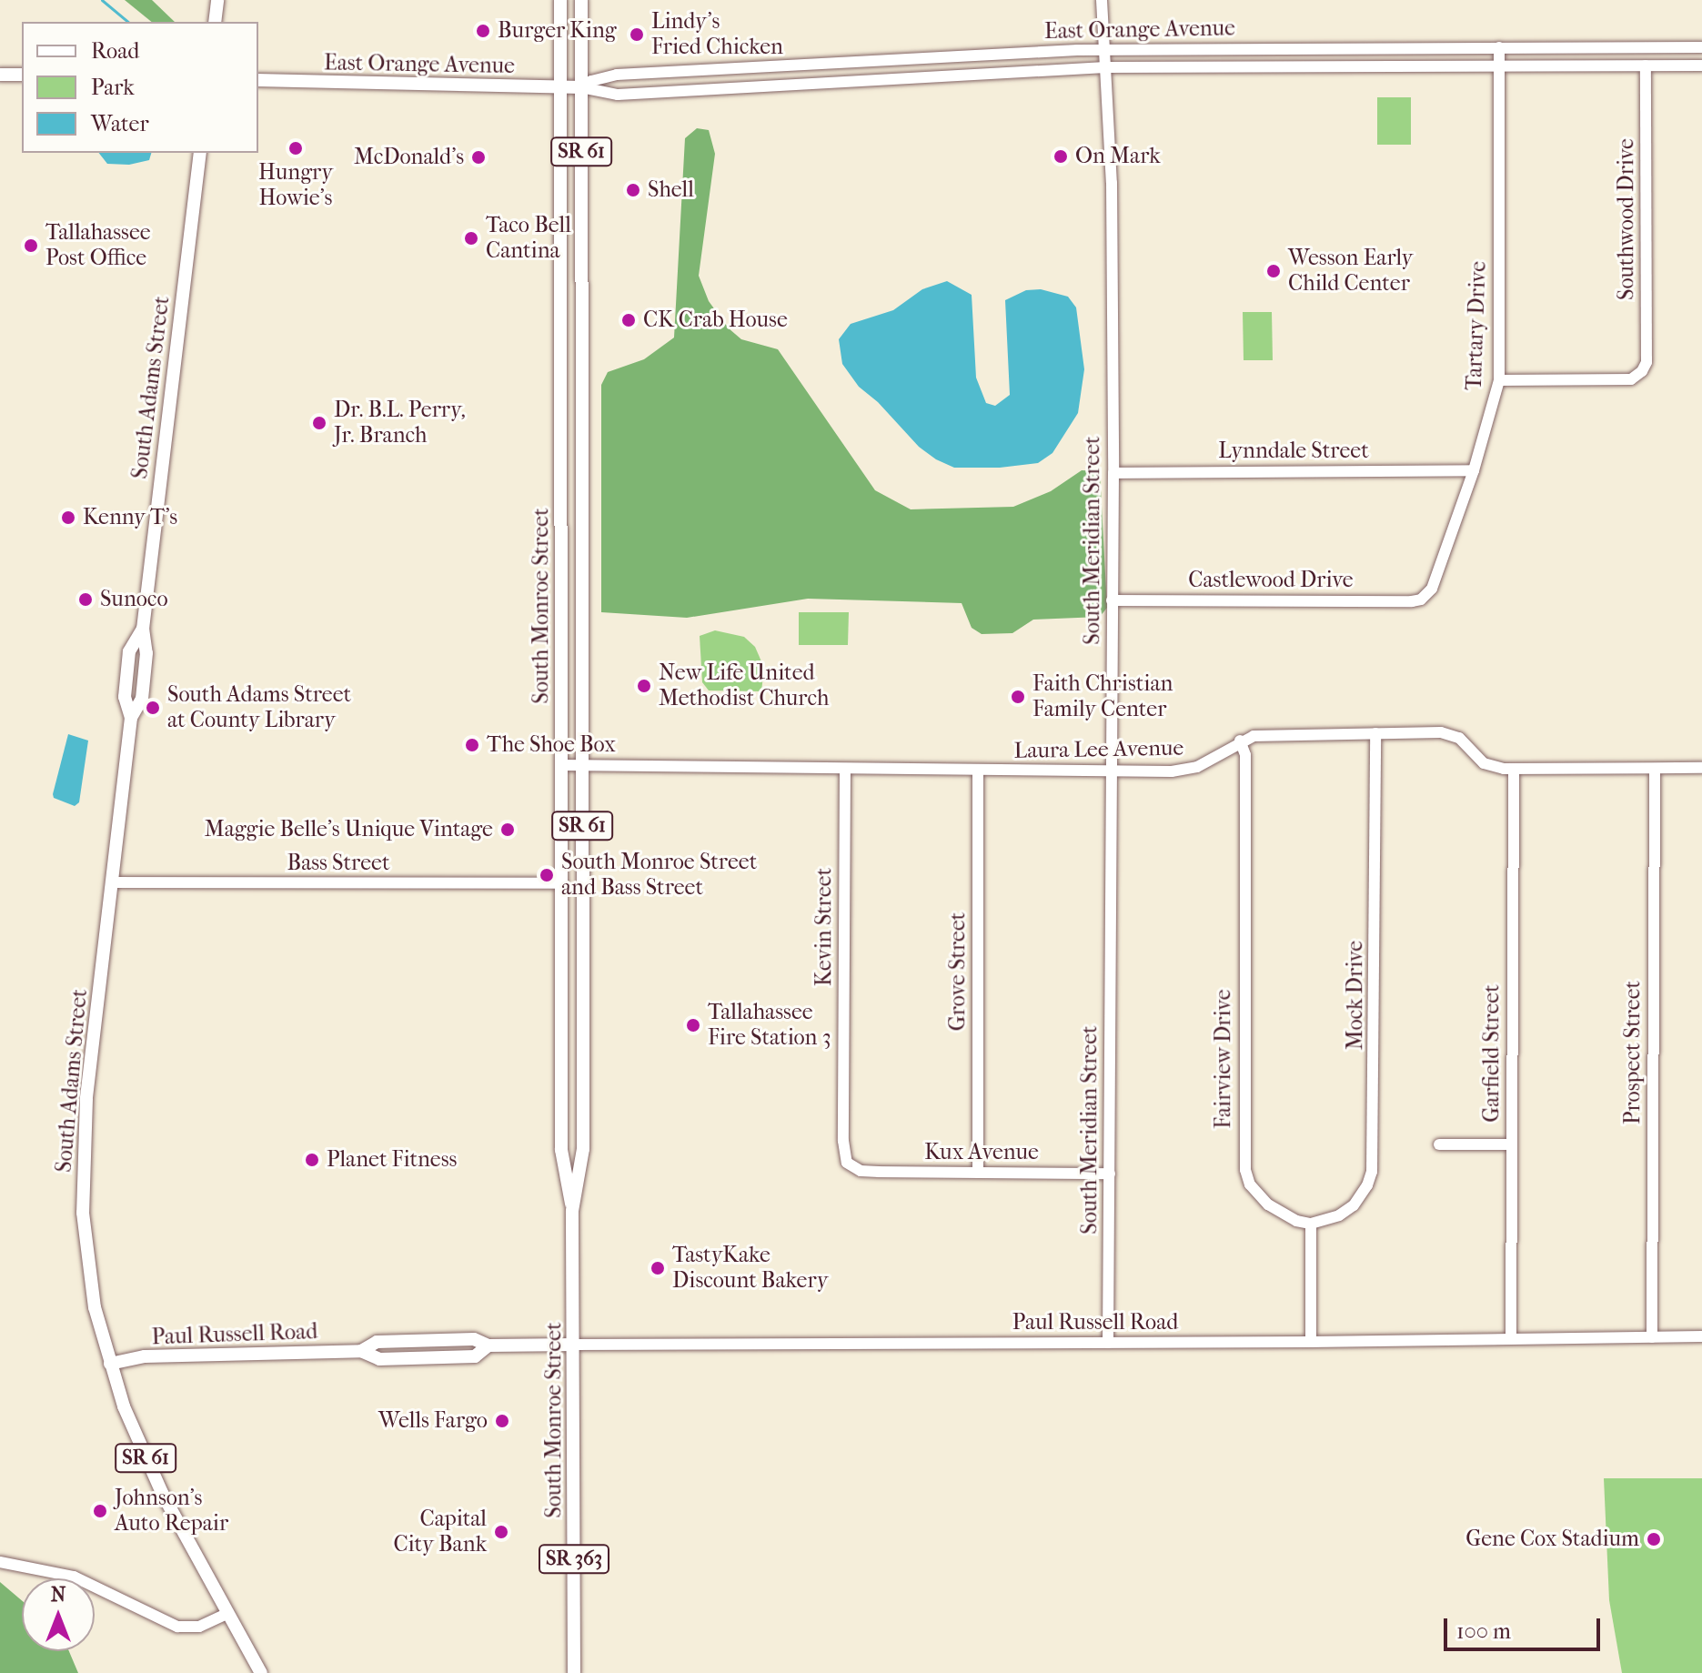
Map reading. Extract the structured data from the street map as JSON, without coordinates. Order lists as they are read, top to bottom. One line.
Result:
{"streets":{"main road":["East Orange Avenue","SR 61","South Adams Street","South Monroe Street","Paul Russell Road","SR 363"],"street":["Southwood Drive","Tartary Drive","Lynndale Street","South Meridian Street","Castlewood Drive","Laura Lee Avenue","Bass Street","Kevin Street","Grove Street","Mock Drive","Prospect Street","Garfield Street","Fairview Drive","Kux Avenue"]},"crossings":[["East Orange Avenue","Southwood Drive"],["East Orange Avenue","Tartary Drive"],["East Orange Avenue","South Meridian Street"],["East Orange Avenue","South Monroe Street"],["Southwood Drive","Tartary Drive"],["Tartary Drive","Lynndale Street"],["Tartary Drive","Castlewood Drive"],["South Adams Street","Bass Street"],["South Adams Street","Paul Russell Road"],["Lynndale Street","South Meridian Street"],["South Meridian Street","Castlewood Drive"],["South Meridian Street","Laura Lee Avenue"],["South Meridian Street","Kux Avenue"],["South Meridian Street","Paul Russell Road"],["South Monroe Street","Laura Lee Avenue"],["South Monroe Street","Bass Street"],["South Monroe Street","Paul Russell Road"],["Laura Lee Avenue","Kevin Street"],["Laura Lee Avenue","Grove Street"],["Laura Lee Avenue","Mock Drive"],["Laura Lee Avenue","Prospect Street"],["Laura Lee Avenue","Garfield Street"],["Laura Lee Avenue","Fairview Drive"],["Kevin Street","Kux Avenue"],["Grove Street","Kux Avenue"],["Mock Drive","Fairview Drive"],["Prospect Street","Paul Russell Road"],["Garfield Street","Paul Russell Road"]],"places":["Burger King","Lindy's Fried Chicken","Hungry Howie's","On Mark","McDonald's","Shell","Taco Bell Cantina","Tallahassee Post Office","Wesson Early Child Center","CK Crab House","Dr. B.L. Perry, Jr. Branch","Kenny T's","Sunoco","New Life United Methodist Church","Faith Christian Family Center","South Adams Street at County Library","The Shoe Box","Maggie Belle's Unique Vintage","South Monroe Street and Bass Street","Tallahassee Fire Station 3","Planet Fitness","TastyKake Discount Bakery","Wells Fargo","Johnson's Auto Repair","Capital City Bank","Gene Cox Stadium"],"legend":["Road","Park","Water"],"scale_bar":"100 m","north":"top"}
